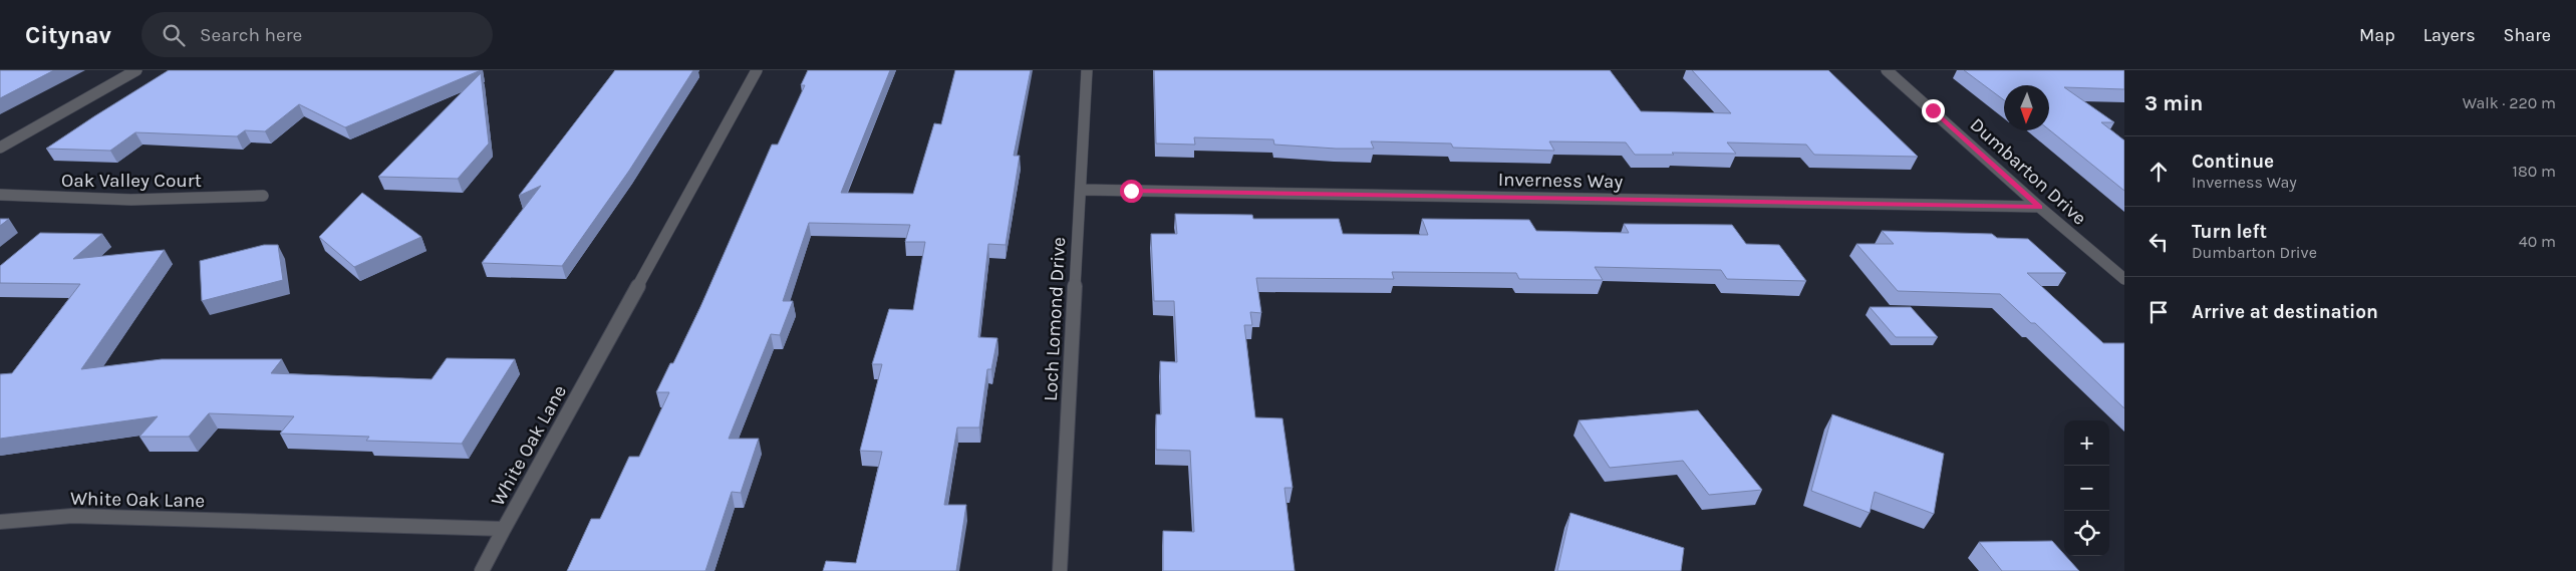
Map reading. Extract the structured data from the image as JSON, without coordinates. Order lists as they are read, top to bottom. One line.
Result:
{"streets":{"street":["Dumbarton Drive","Oak Valley Court","Inverness Way","Loch Lomond Drive","White Oak Lane"]},"crossings":[["Dumbarton Drive","Inverness Way"],["Inverness Way","Loch Lomond Drive"]],"north":"bottom","page":{"header":"Citynav","search":"Search here","nav":["Map","Layers","Share"],"heading":["3 min","Walk · 220 m"],"list":[["Continue","Inverness Way","180 m"],["Turn left","Dumbarton Drive","40 m"],"Arrive at destination"],"map_buttons":["+","−"]}}
